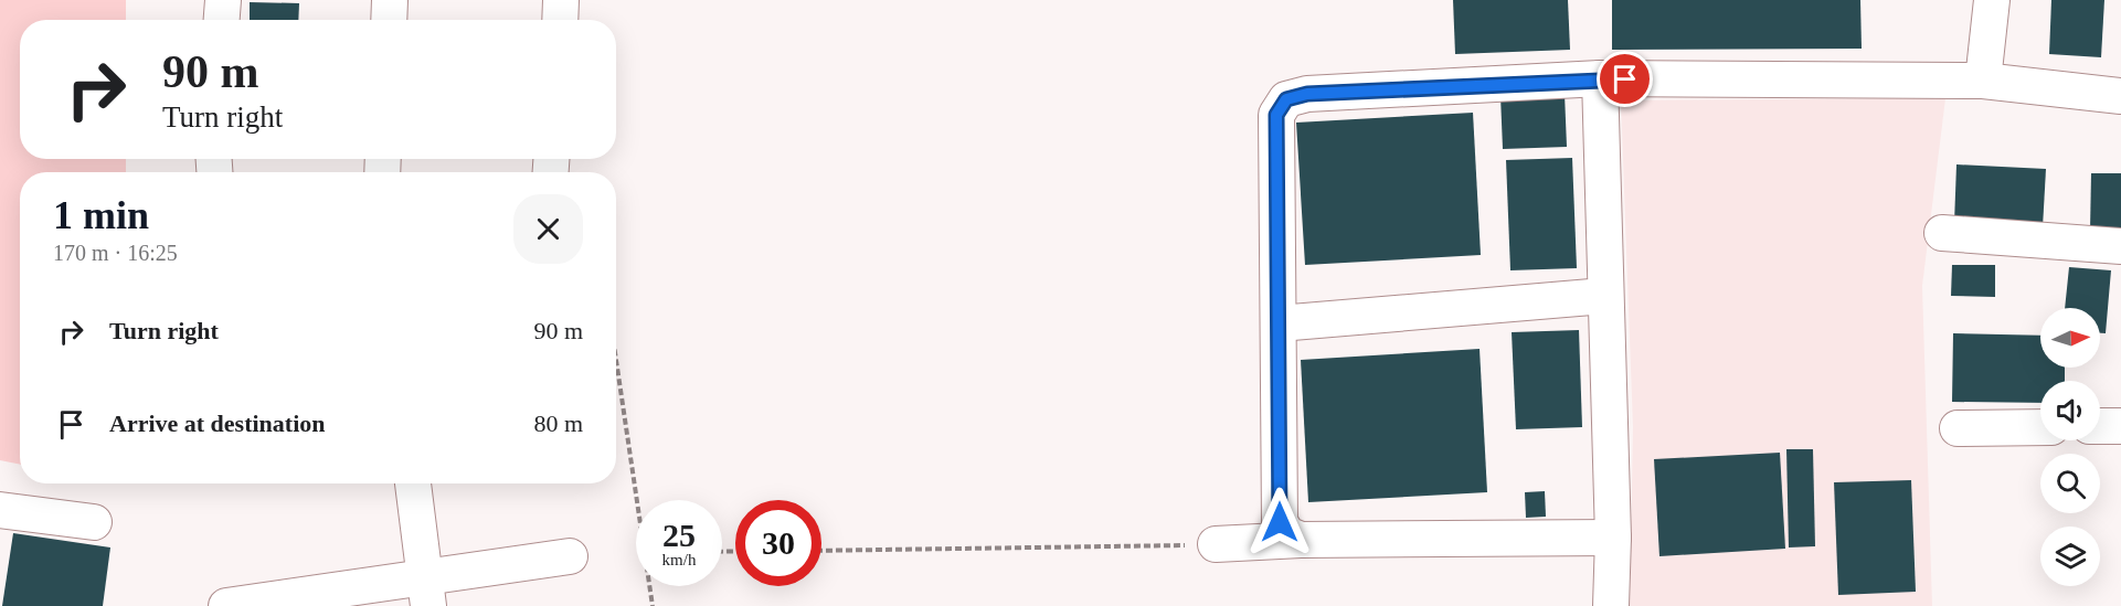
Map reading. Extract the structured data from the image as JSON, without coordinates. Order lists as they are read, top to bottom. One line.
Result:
{"north":"right","page":{"turn":["90 m","Turn right"],"heading":["1 min","170 m · 16:25"],"list":[{"name":"Turn right","value":"90 m"},{"name":"Arrive at destination","value":"80 m"}],"speed":"25 km/h","limit":"30"}}
